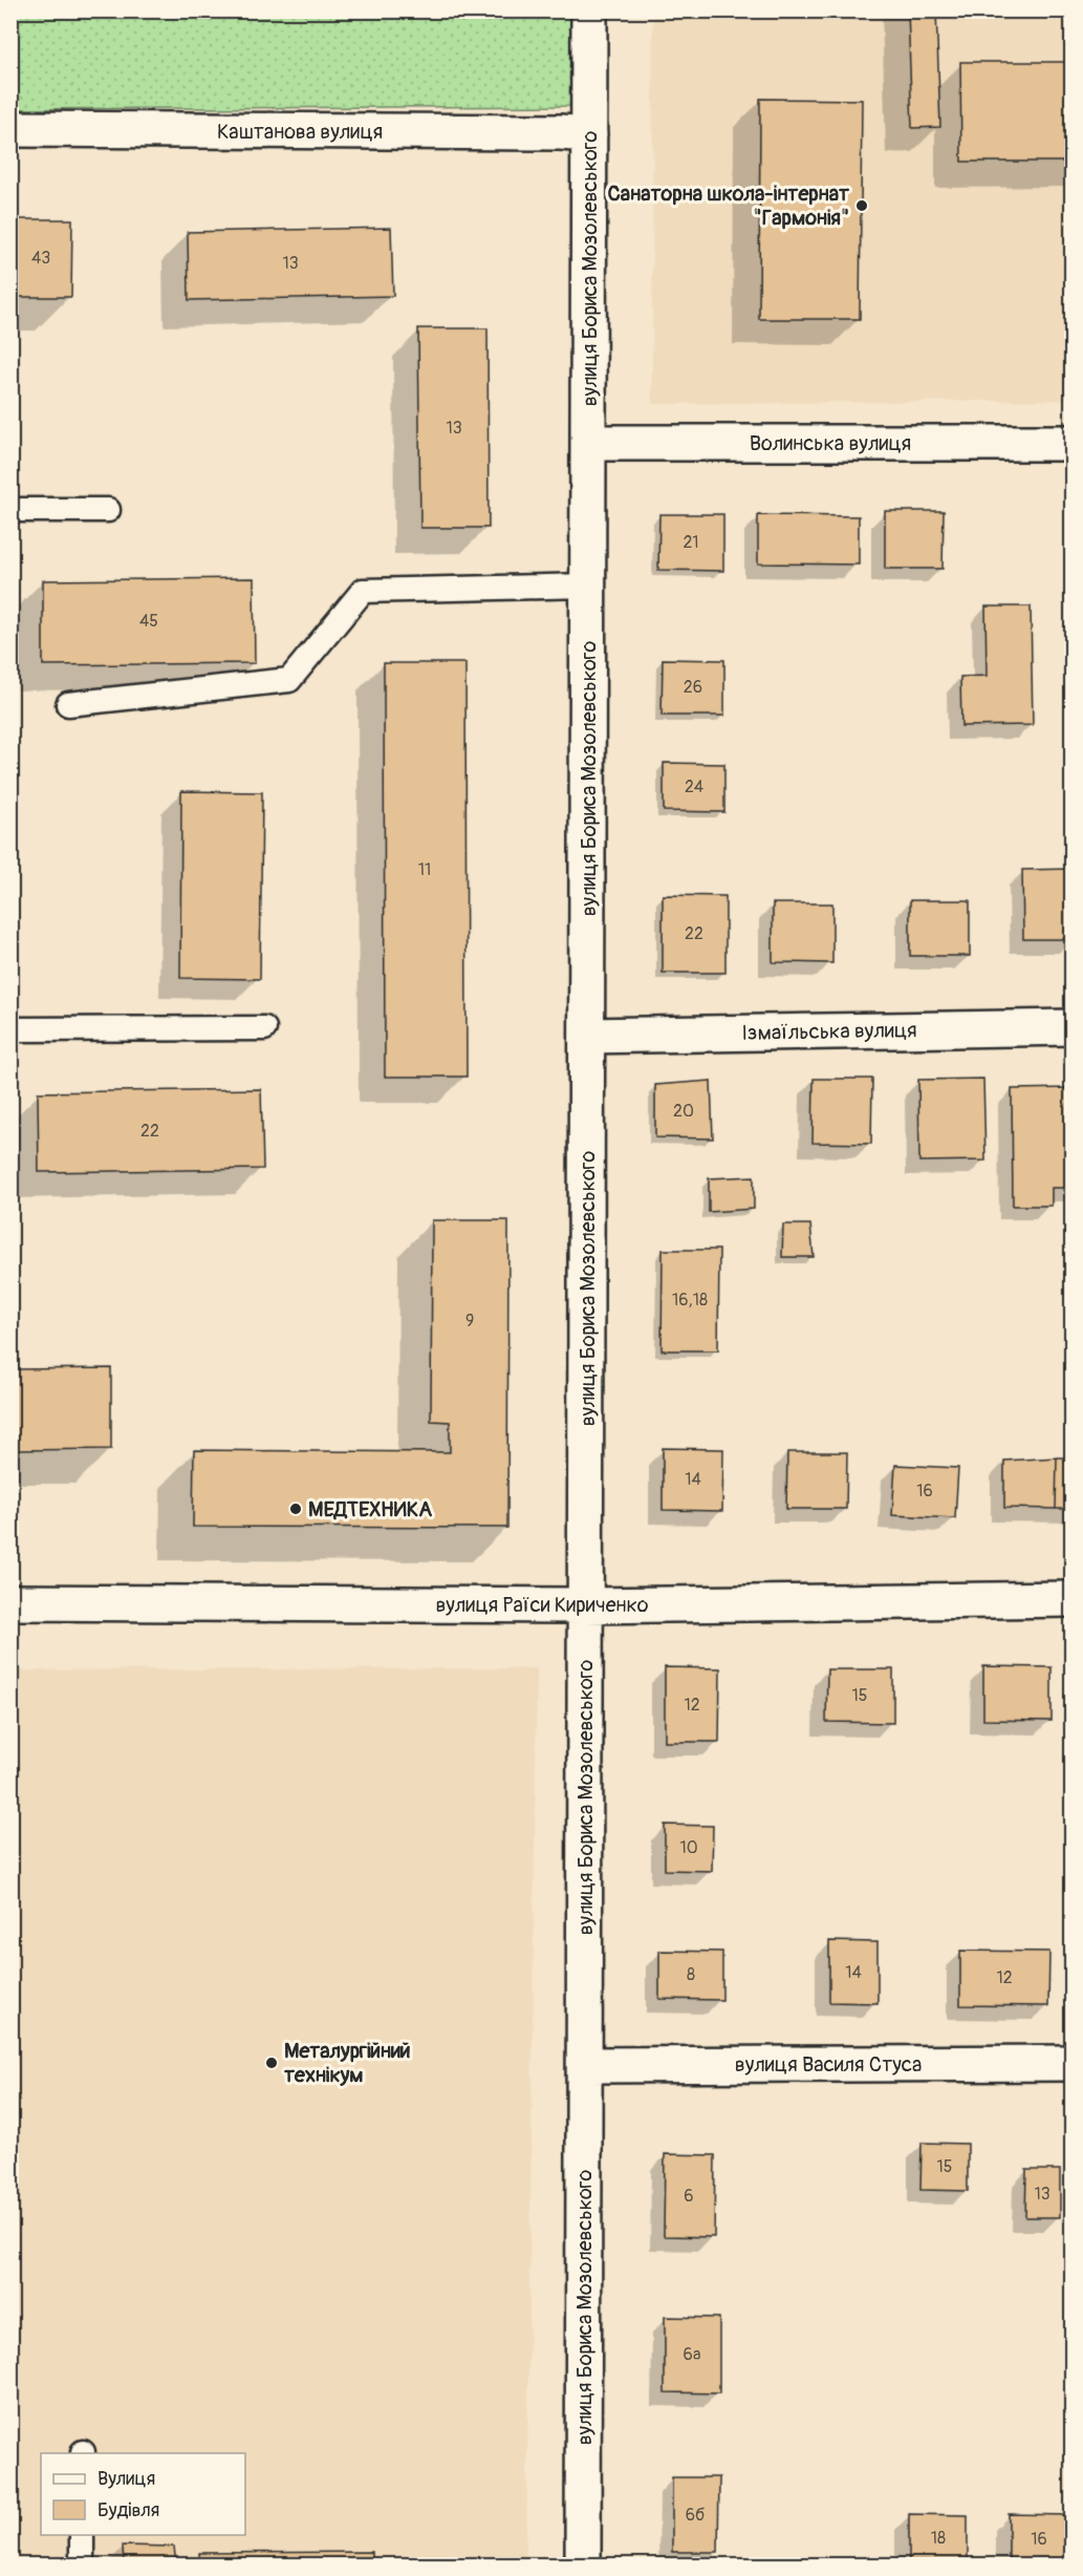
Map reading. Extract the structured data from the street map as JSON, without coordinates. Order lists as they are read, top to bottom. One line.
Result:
{"streets":{"street":["Каштанова вулиця","вулиця Бориса Мозолевського","Волинська вулиця","Ізмаїльська вулиця","вулиця Раїси Кириченко","вулиця Василя Стуса"]},"crossings":[["Каштанова вулиця","вулиця Бориса Мозолевського"],["вулиця Бориса Мозолевського","Волинська вулиця"],["вулиця Бориса Мозолевського","Ізмаїльська вулиця"],["вулиця Бориса Мозолевського","вулиця Раїси Кириченко"],["вулиця Бориса Мозолевського","вулиця Василя Стуса"]],"places":["Санаторна школа-інтернат \"Гармонія\"","МЕДТЕХНИКА","Металургійний технікум"],"house_numbers":["43","13","13","21","45","26","24","11","22","20","22","16,18","9","14","16","15","12","10","14","8","12","15","13","6","6а","6б","18","16"],"legend":["Вулиця","Будівля"]}
